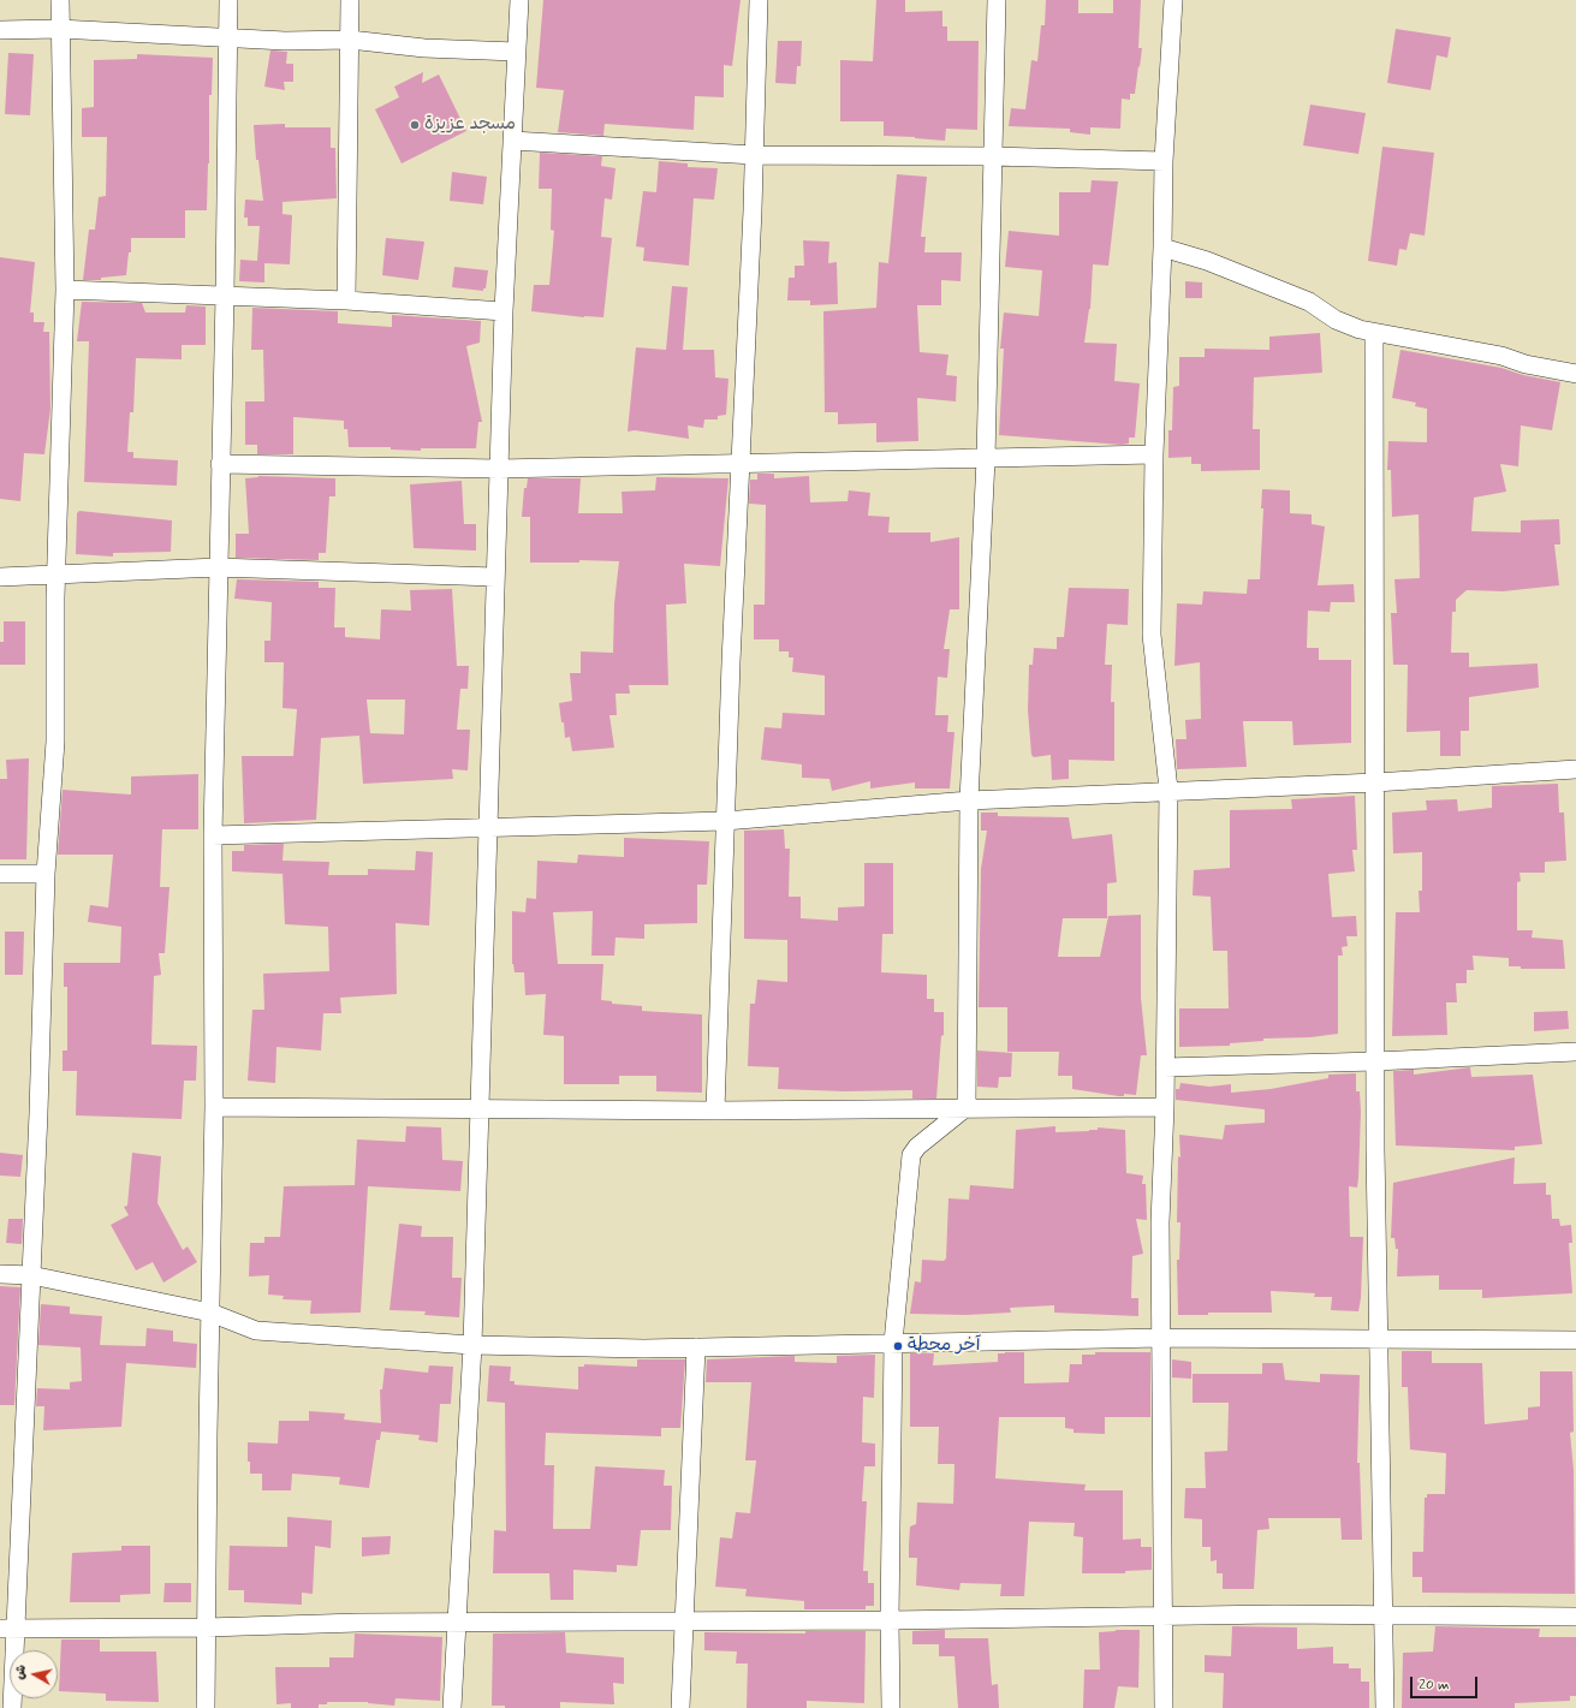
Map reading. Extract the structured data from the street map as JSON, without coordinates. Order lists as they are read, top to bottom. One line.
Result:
{"places":["مسجد عزيزة","آخر محطة"],"scale_bar":"20 m","north":"left"}
